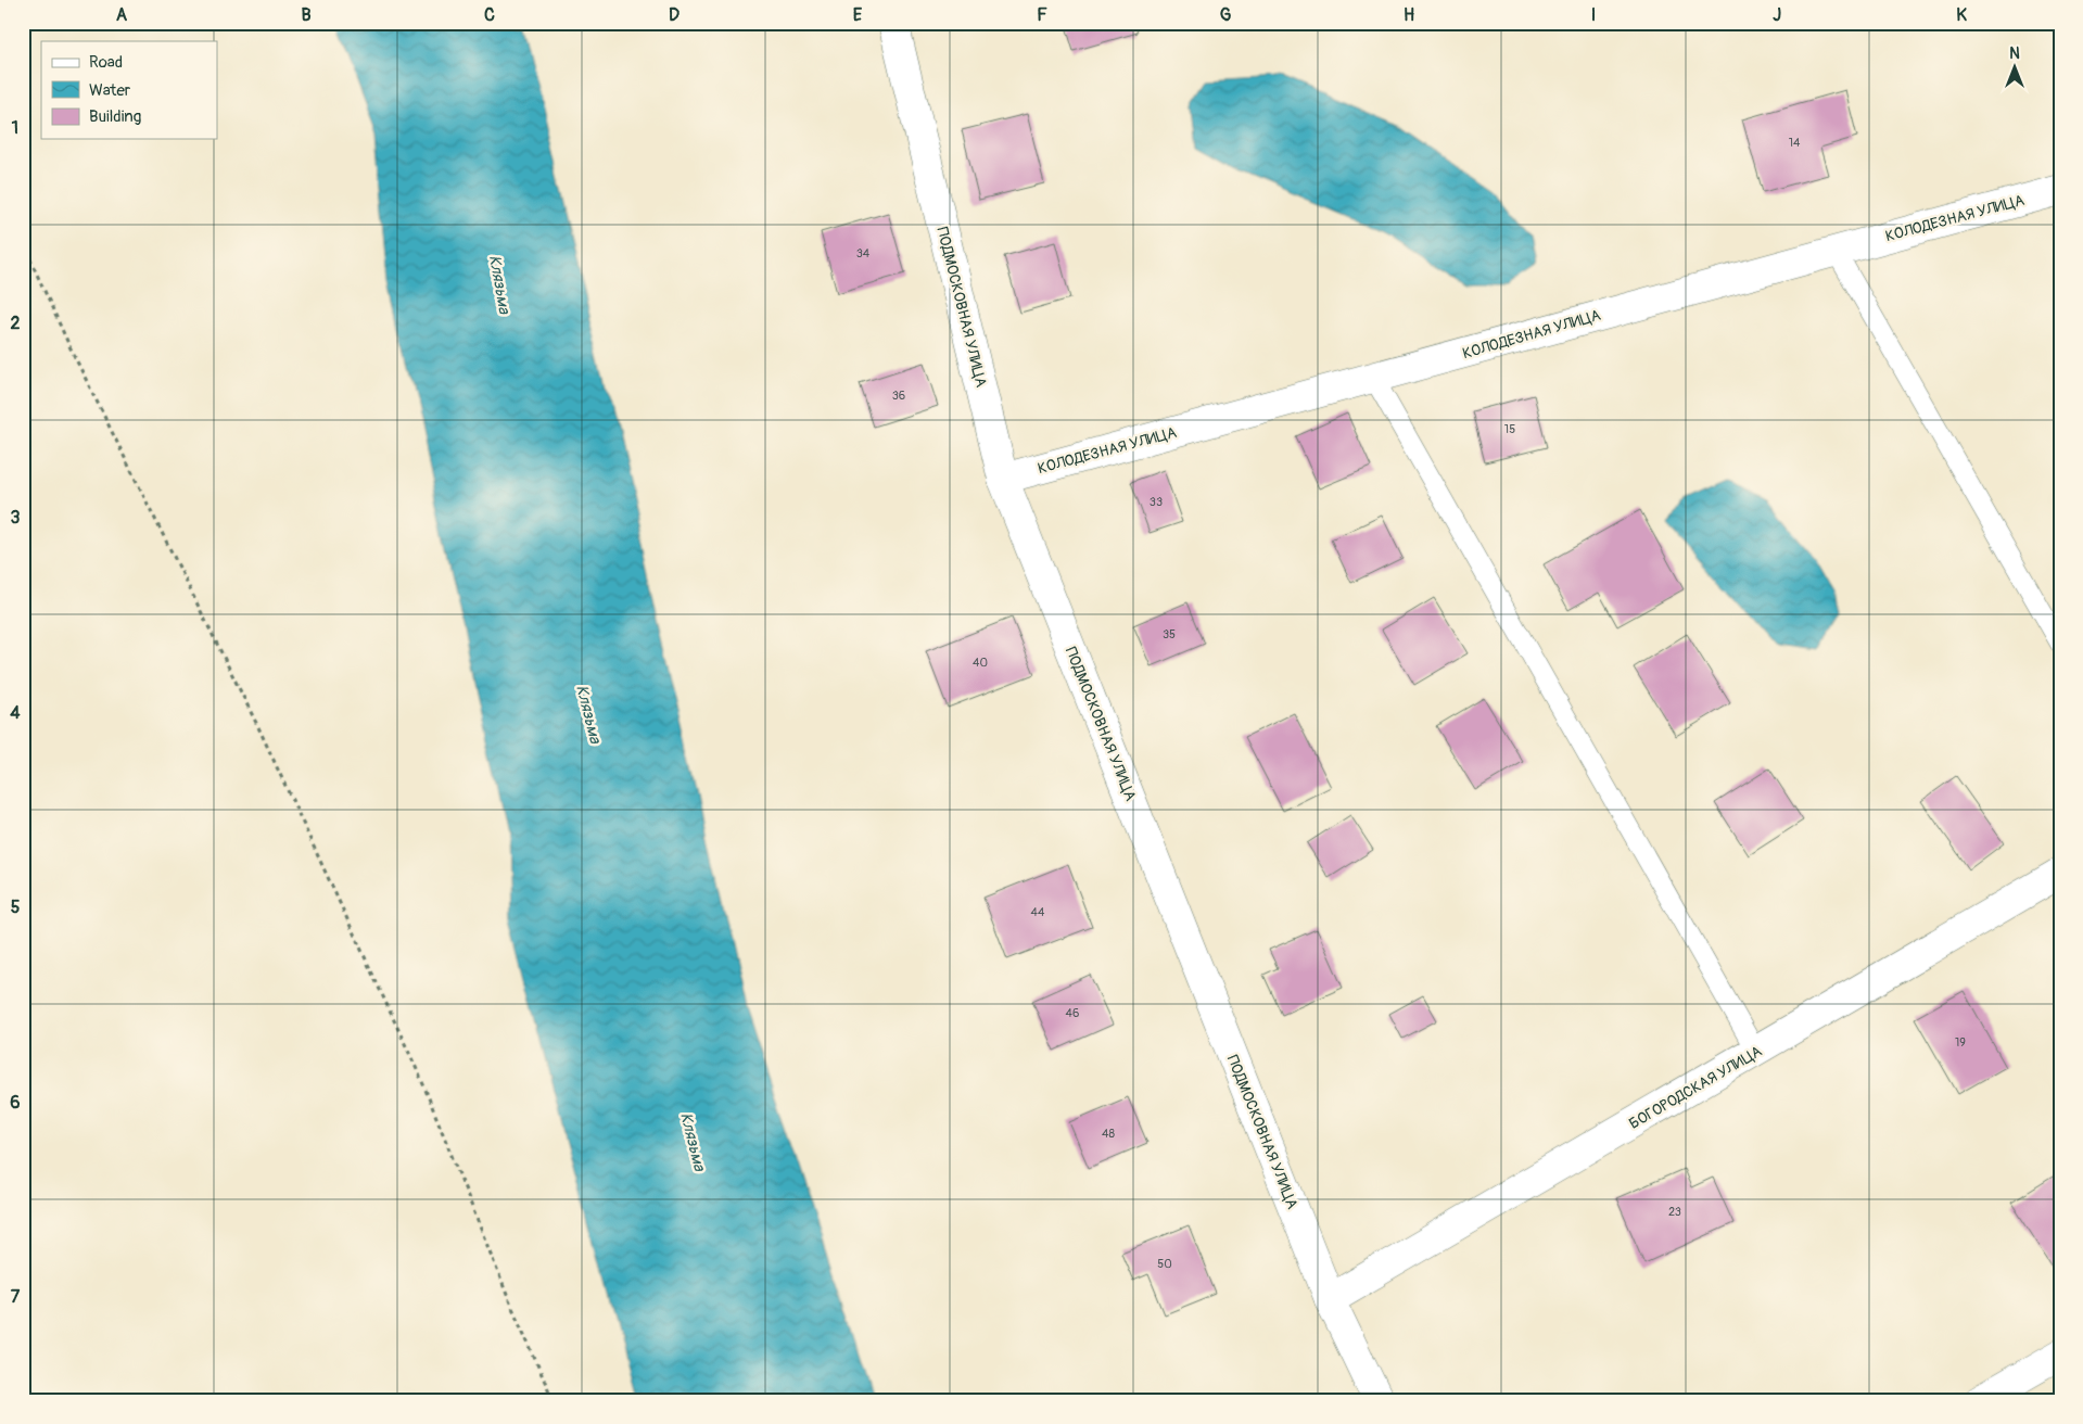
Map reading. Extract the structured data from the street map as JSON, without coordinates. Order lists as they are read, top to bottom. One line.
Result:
{"streets":{"street":["КОЛОДЕЗНАЯ УЛИЦА","ПОДМОСКОВНАЯ УЛИЦА","БОГОРОДСКАЯ УЛИЦА"]},"crossings":[["КОЛОДЕЗНАЯ УЛИЦА","ПОДМОСКОВНАЯ УЛИЦА"],["ПОДМОСКОВНАЯ УЛИЦА","БОГОРОДСКАЯ УЛИЦА"]],"water":["Клязьма"],"house_numbers":["14","34","36","15","33","35","40","44","46","19","48","23","50"],"legend":["Road","Water","Building"],"north":"top","grid":{"columns":["A","B","C","D","E","F","G","H","I","J","K"],"rows":["1","2","3","4","5","6","7"]}}
